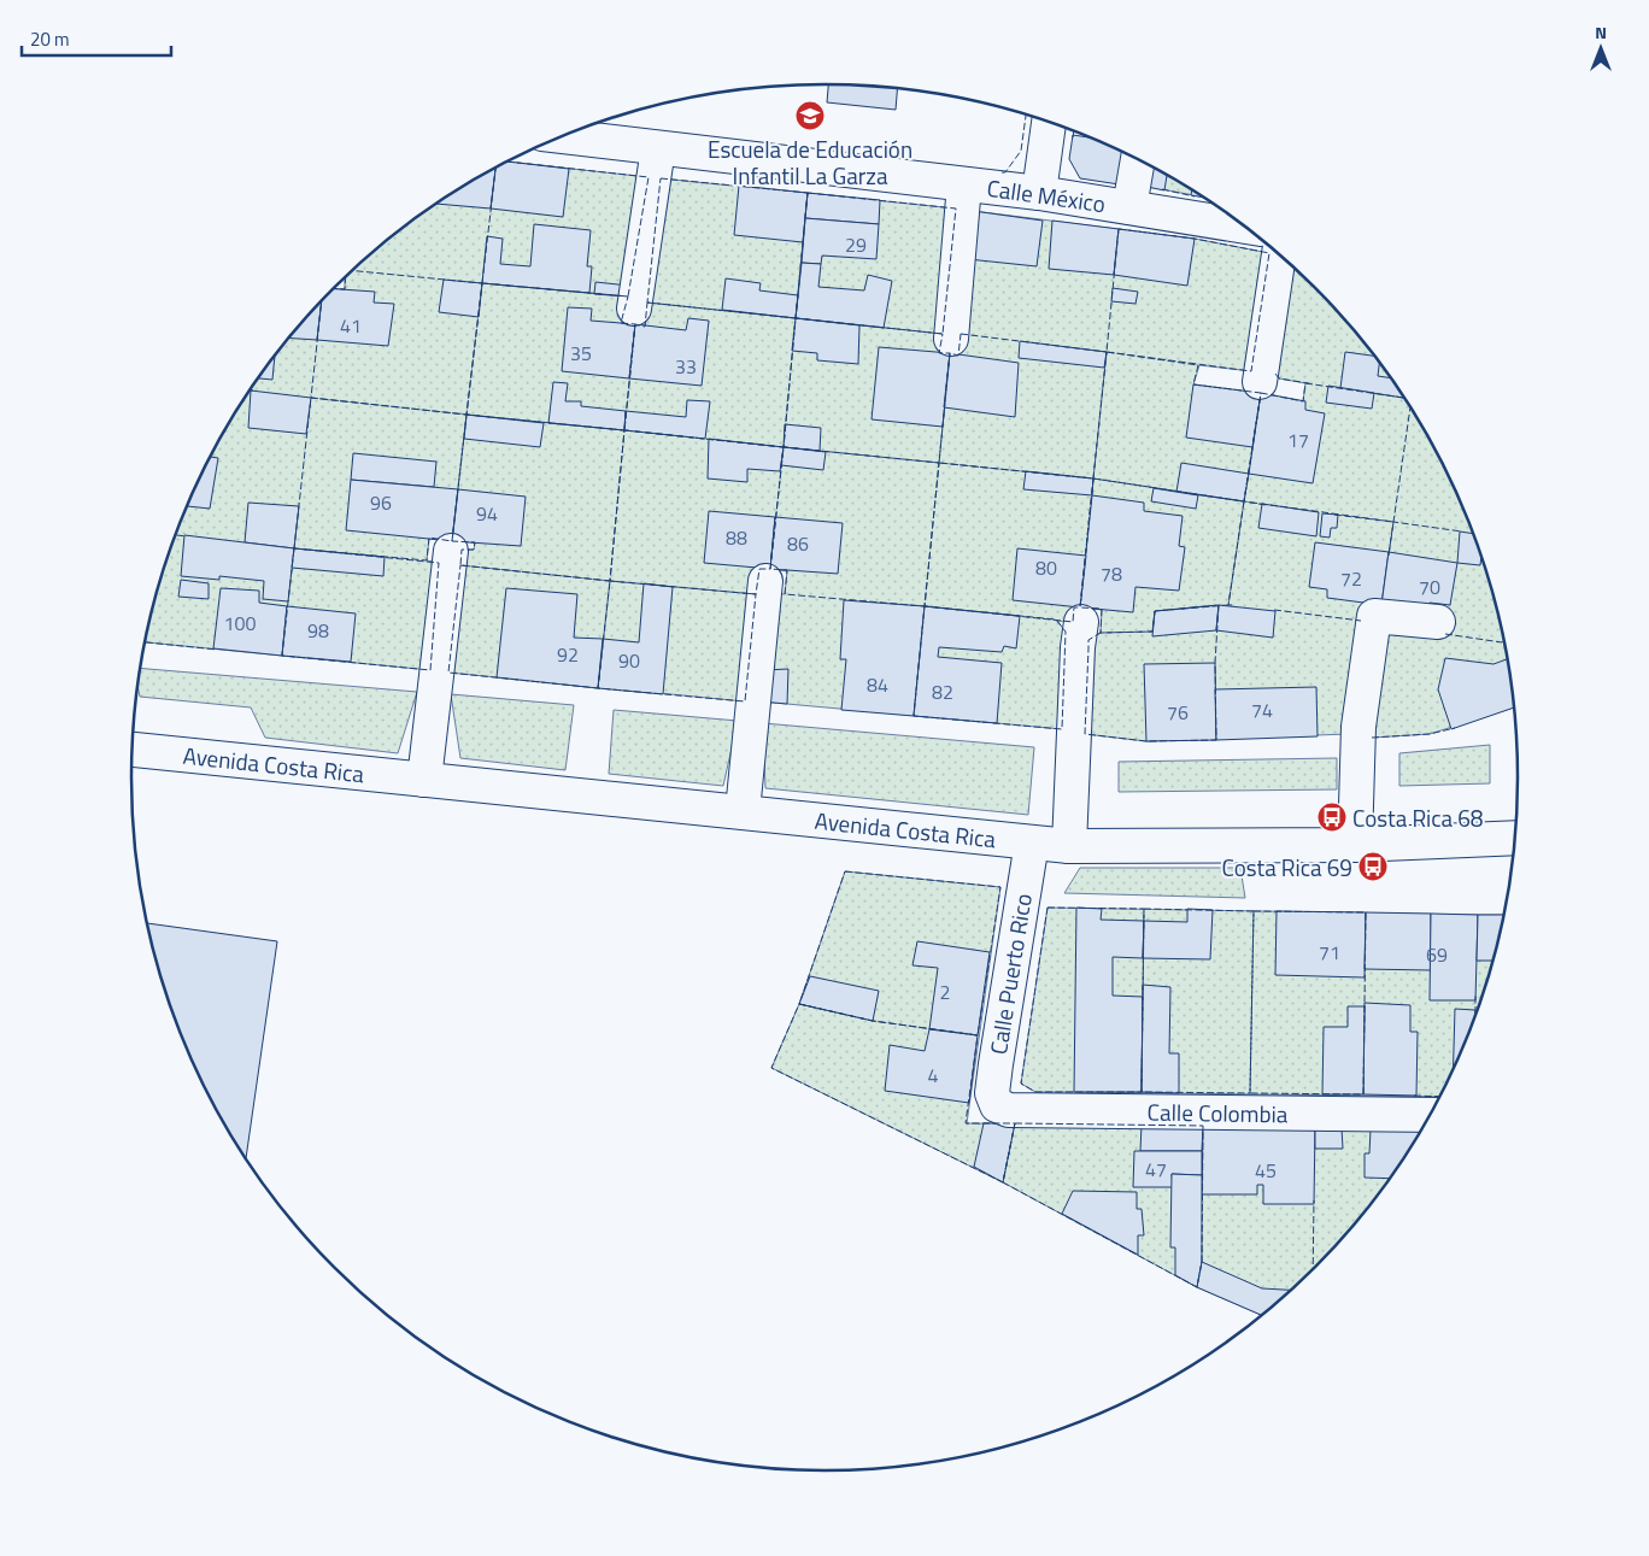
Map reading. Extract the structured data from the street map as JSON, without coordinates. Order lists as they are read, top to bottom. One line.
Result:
{"streets":{"street":["Calle México","Avenida Costa Rica","Calle Puerto Rico","Calle Colombia"]},"crossings":[["Avenida Costa Rica","Calle Puerto Rico"],["Calle Puerto Rico","Calle Colombia"]],"places":{"school or university":["Escuela de Educación Infantil La Garza"],"bus stop":["Costa Rica 68","Costa Rica 69"]},"house_numbers":["29","41","35","33","17","96","94","88","86","80","78","72","70","100","98","92","90","84","82","74","76","71","69","2","4","47","45"],"scale_bar":"20 m","north":"top"}
